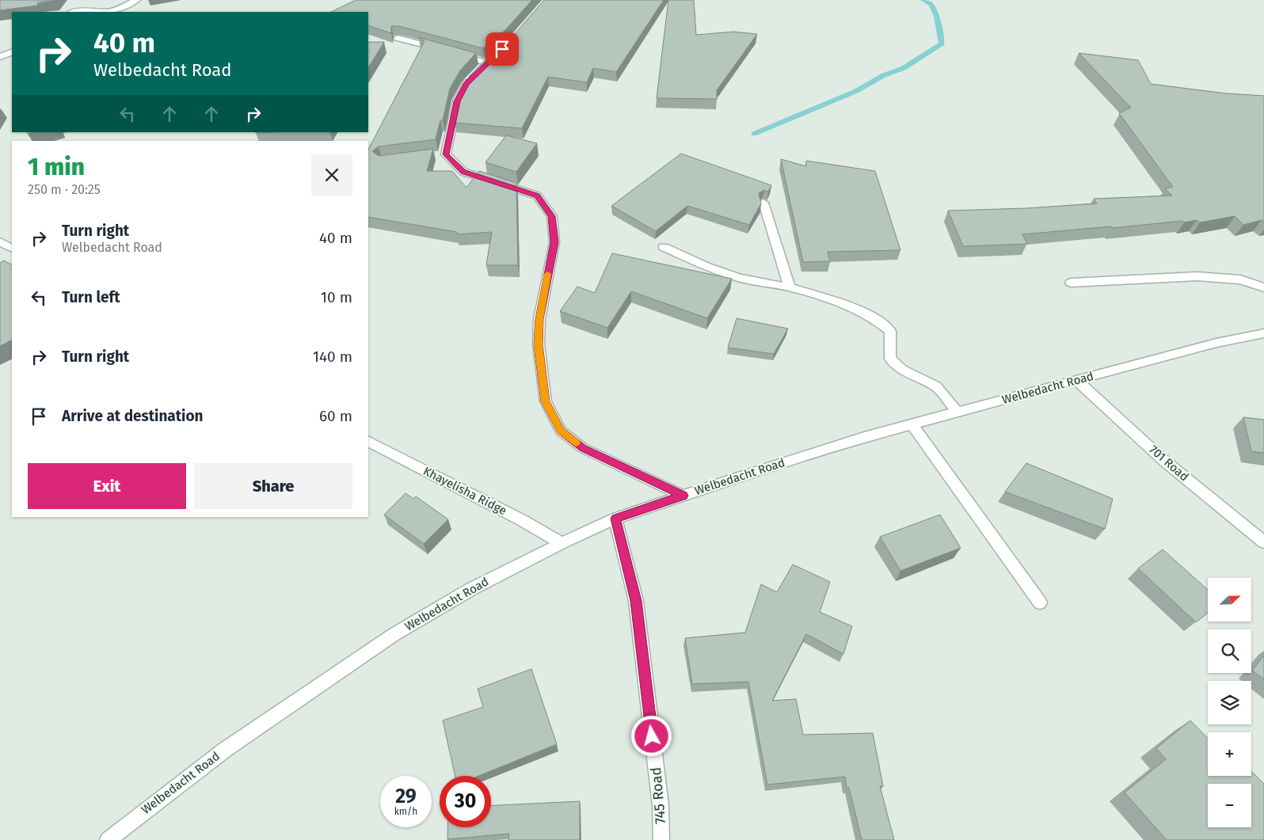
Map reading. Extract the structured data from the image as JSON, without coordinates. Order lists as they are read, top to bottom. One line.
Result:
{"streets":{"street":["Welbedacht Road","701 Road","Khayelisha Ridge","745 Road"]},"crossings":[["Welbedacht Road","701 Road"],["Welbedacht Road","Khayelisha Ridge"],["Welbedacht Road","745 Road"]],"north":"top right","page":{"turn":["40 m","Welbedacht Road"],"heading":["1 min","250 m · 20:25"],"list":[{"name":"Turn right","note":"Welbedacht Road","value":"40 m"},{"name":"Turn left","value":"10 m"},{"name":"Turn right","value":"140 m"},{"name":"Arrive at destination","value":"60 m"}],"buttons":["Exit","Share"],"map_buttons":["+","−"],"speed":"29 km/h","limit":"30"}}
